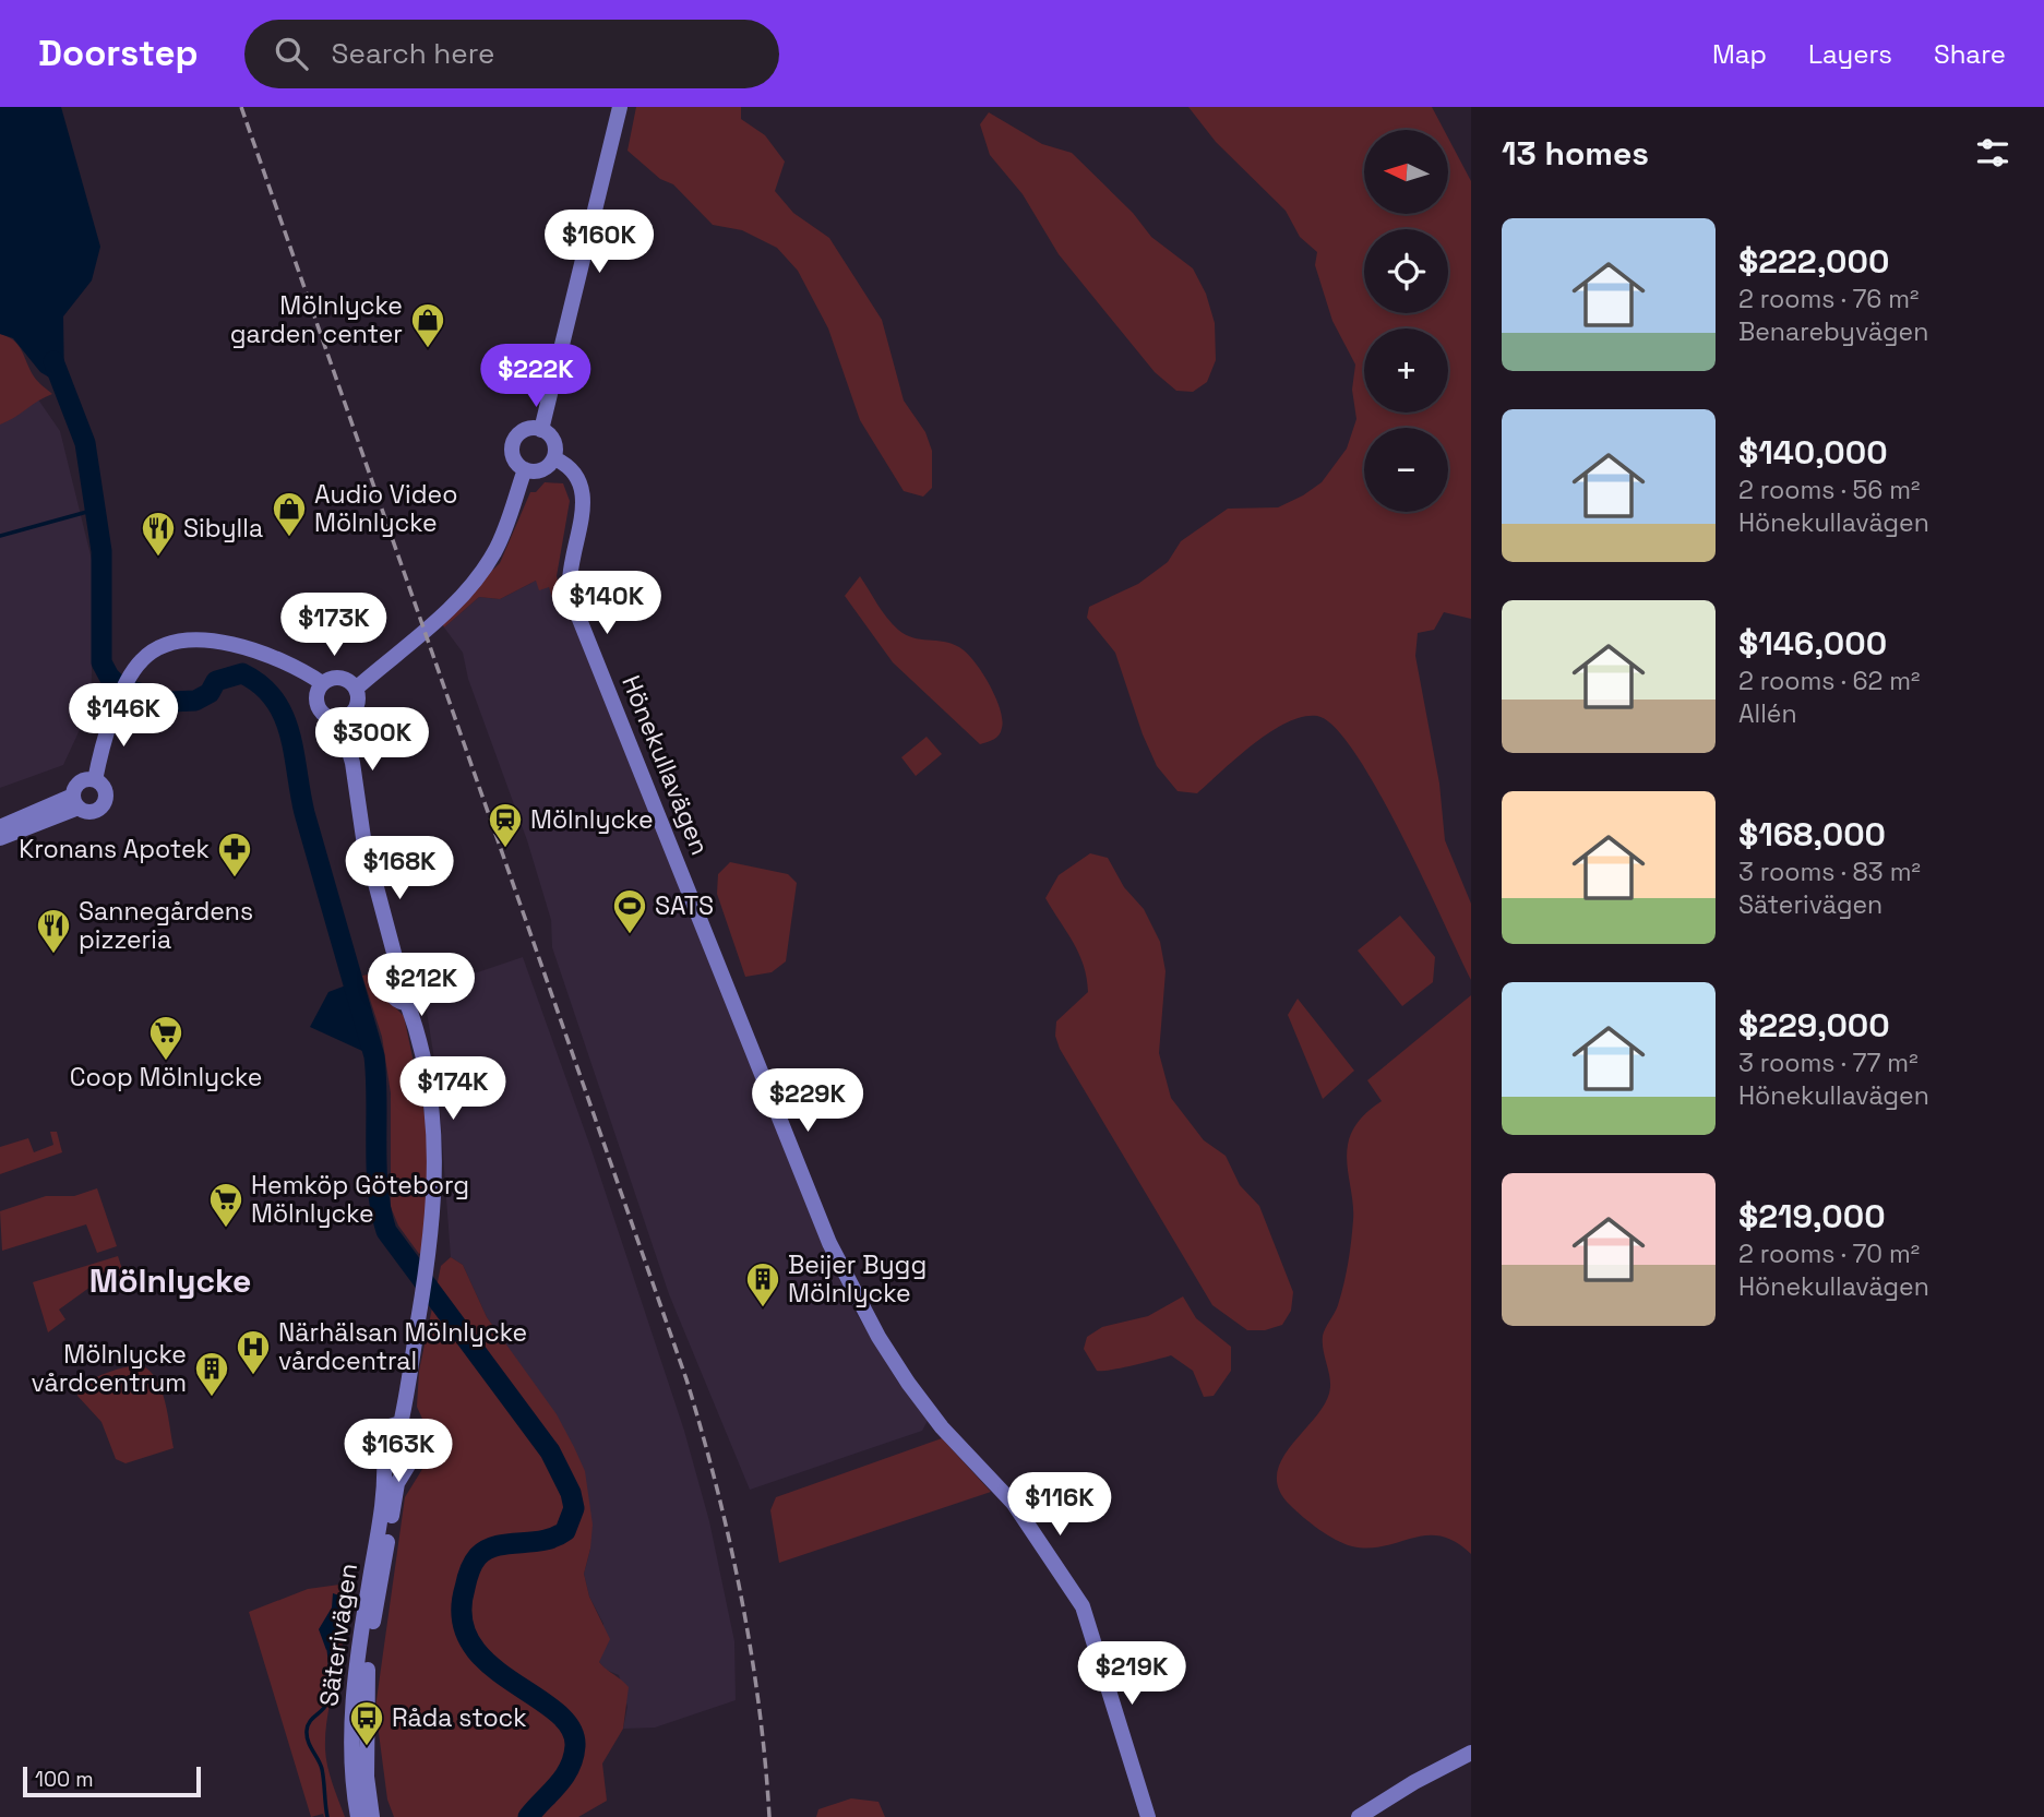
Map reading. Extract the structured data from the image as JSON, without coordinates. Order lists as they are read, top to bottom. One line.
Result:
{"streets":{"street":["Hönekullavägen","Säterivägen"]},"districts":["Mölnlycke"],"places":{"shop":["Mölnlycke garden center","Audio Video Mölnlycke"],"restaurant":["Sibylla","Sannegårdens pizzeria"],"station":["Mölnlycke"],"pharmacy":["Kronans Apotek"],"sports":["SATS"],"supermarket":["Coop Mölnlycke","Hemköp Göteborg Mölnlycke"],"building":["Beijer Bygg Mölnlycke","Mölnlycke vårdcentrum"],"hospital":["Närhälsan Mölnlycke vårdcentral"],"bus stop":["Råda stock"]},"scale_bar":"100 m","north":"left","page":{"header":"Doorstep","search":"Search here","nav":["Map","Layers","Share"],"heading":"13 homes","map_buttons":["+","−"],"list":[{"name":"$222,000","note":"2 rooms · 76 m² · Benarebyvägen"},{"name":"$140,000","note":"2 rooms · 56 m² · Hönekullavägen"},{"name":"$146,000","note":"2 rooms · 62 m² · Allén"},{"name":"$168,000","note":"3 rooms · 83 m² · Säterivägen"},{"name":"$229,000","note":"3 rooms · 77 m² · Hönekullavägen"},{"name":"$219,000","note":"2 rooms · 70 m² · Hönekullavägen"}],"price":["$160K","$222K","$140K","$173K","$146K","$300K","$168K","$212K","$174K","$229K","$163K","$116K","$219K"],"scale":"100 m"}}
